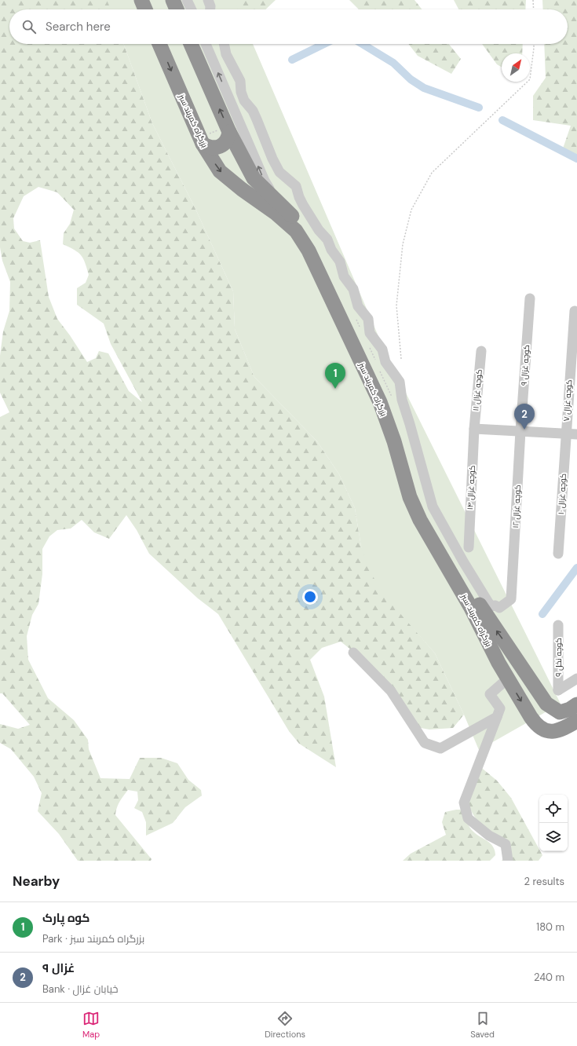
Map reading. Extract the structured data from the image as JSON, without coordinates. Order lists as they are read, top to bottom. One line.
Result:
{"streets":{"highway":["بزرگراه کمربند سبز"],"street":["کوچه غزال ۹","کوچه غزال ۱۱","کوچه غزال ۷","کوچه غزال ۱۴","کوچه غزال ۱۰","کوچه غزال ۱۲","کوچه نخل ۹"]},"crossings":[["کوچه غزال ۹","کوچه غزال ۱۲"],["کوچه غزال ۱۱","کوچه غزال ۱۴"],["کوچه غزال ۷","کوچه غزال ۱۰"]],"north":"top right","page":{"search":"Search here","pins":["1","2"],"heading":["Nearby","2 results"],"list":[{"mark":"1","name":"کوه پارک","note":"Park · بزرگراه کمربند سبز","value":"180 m"},{"mark":"2","name":"غزال ۹","note":"Bank · خیابان غزال","value":"240 m"}],"nav":["Map","Directions","Saved"]}}
